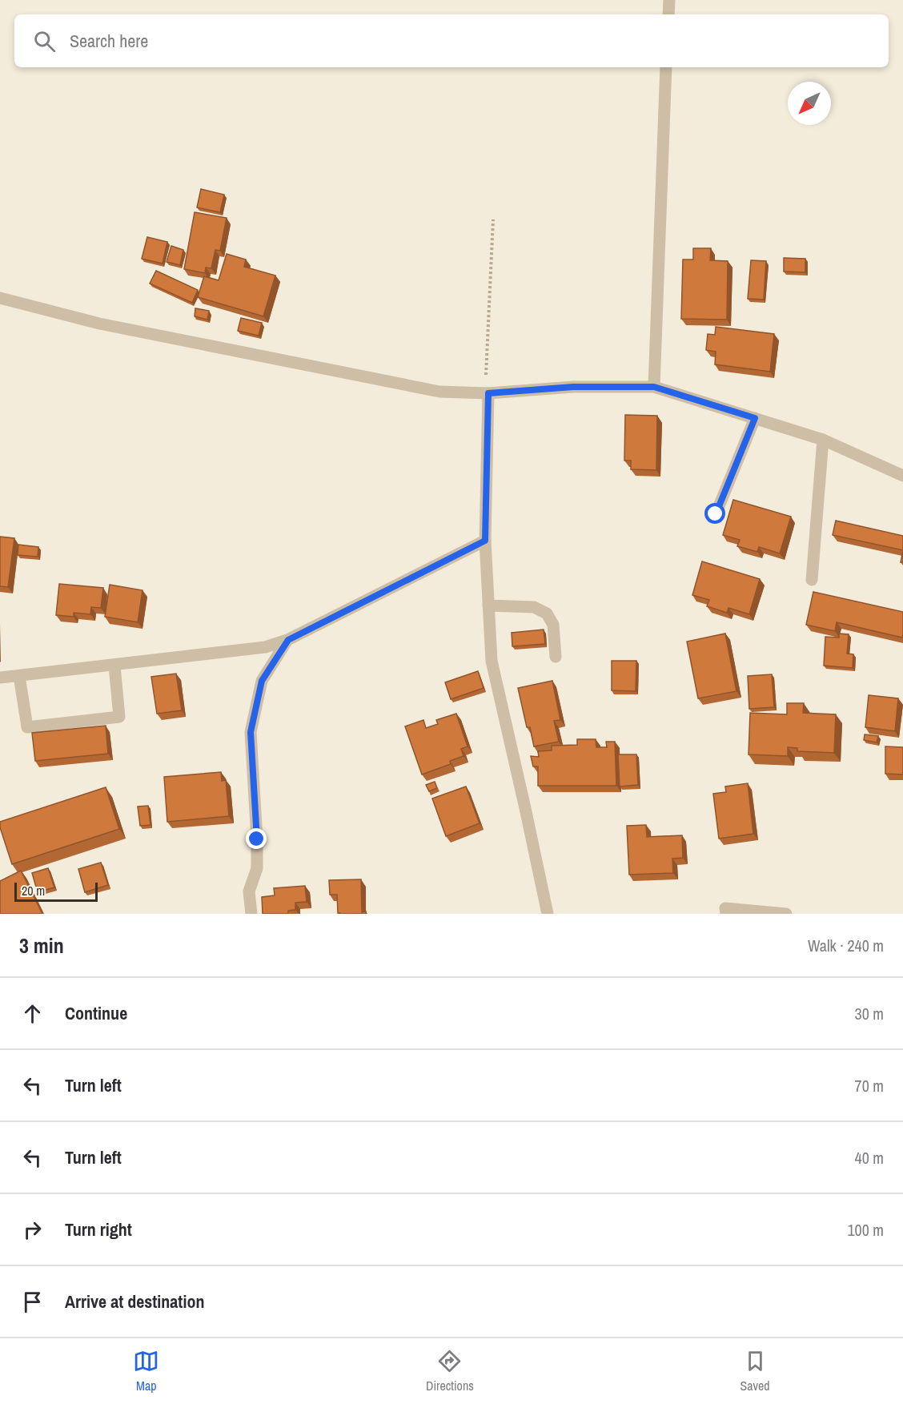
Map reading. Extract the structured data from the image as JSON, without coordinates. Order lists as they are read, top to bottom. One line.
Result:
{"scale_bar":"20 m","north":"bottom left","page":{"search":"Search here","scale":"20 m","heading":["3 min","Walk · 240 m"],"list":[["Continue","30 m"],["Turn left","70 m"],["Turn left","40 m"],["Turn right","100 m"],"Arrive at destination"],"nav":["Map","Directions","Saved"]}}
